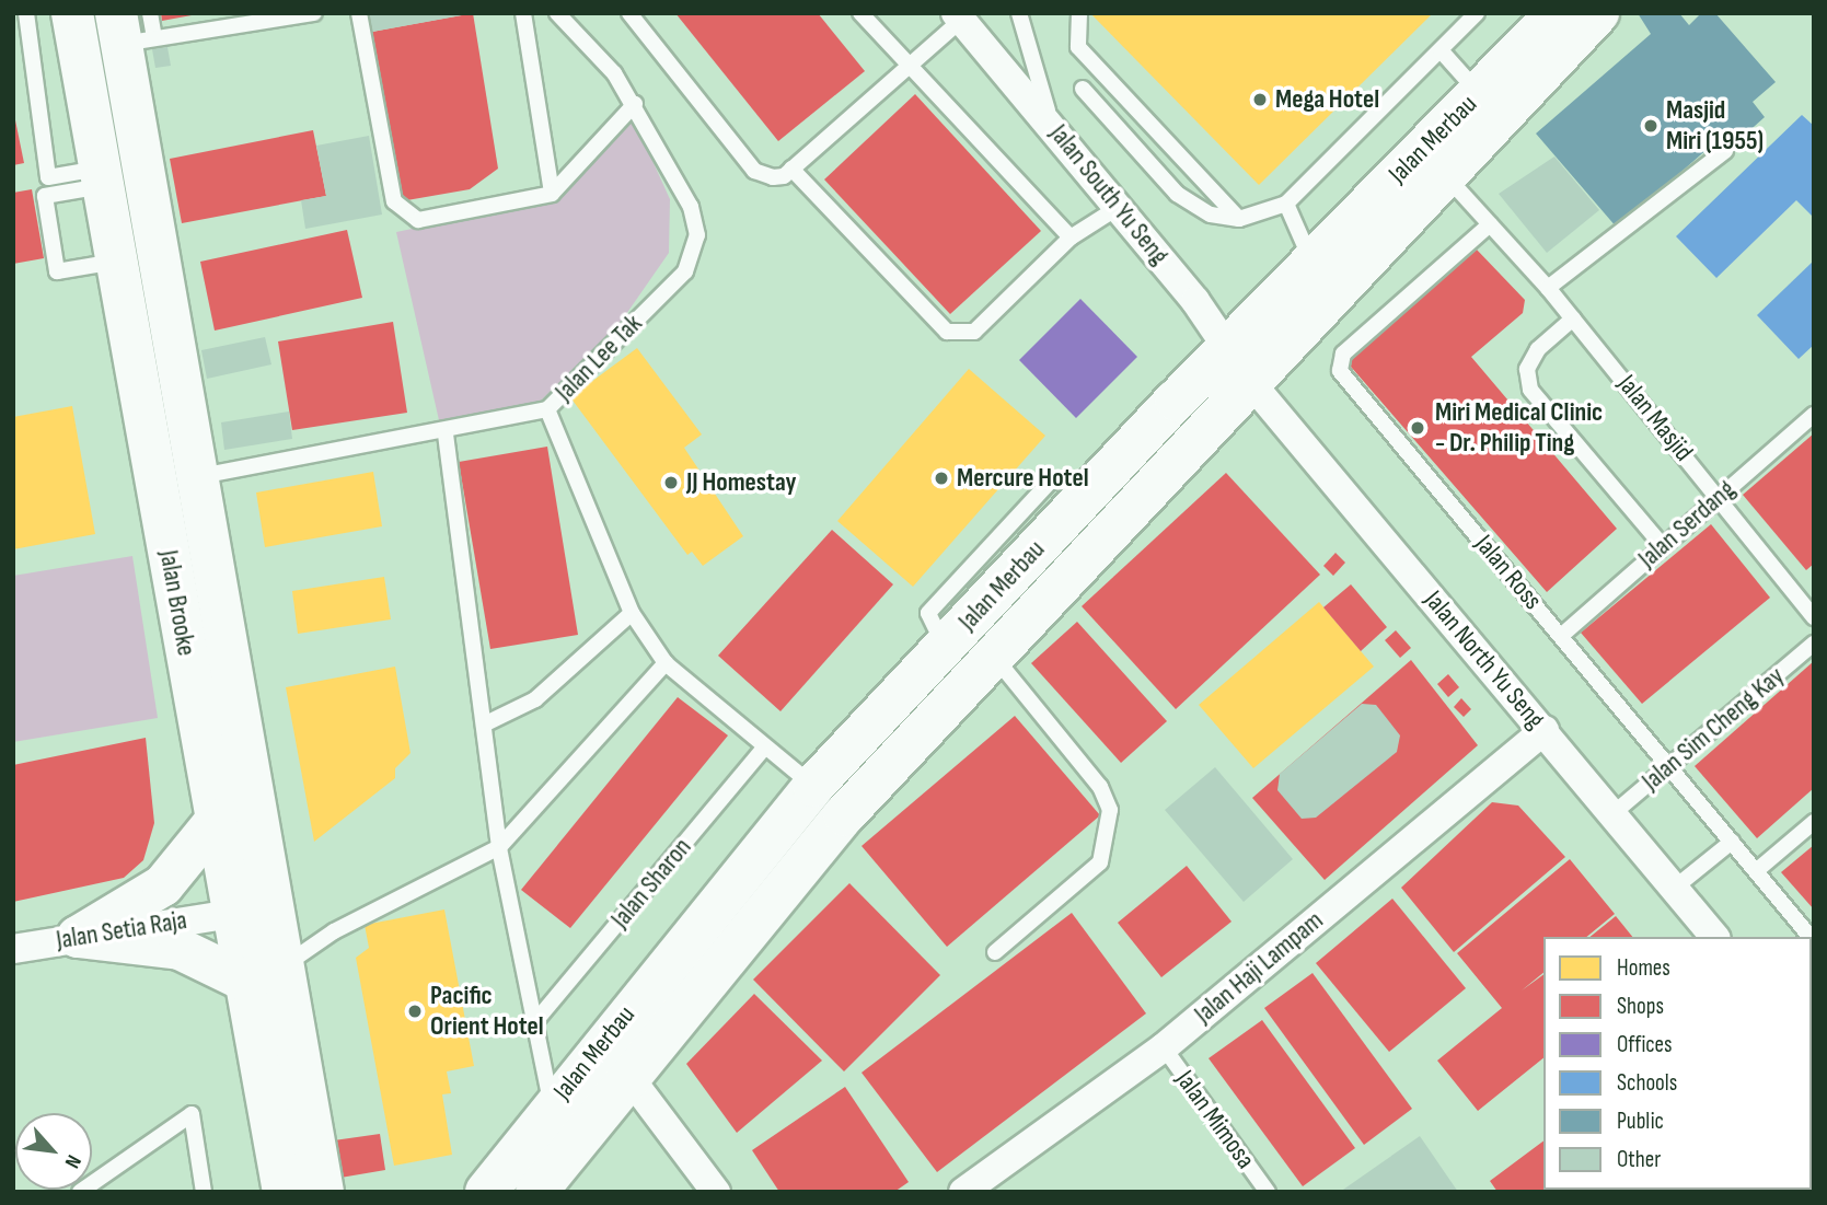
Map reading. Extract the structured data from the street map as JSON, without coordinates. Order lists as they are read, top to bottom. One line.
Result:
{"streets":{"street":["Jalan Merbau","Jalan South Yu Seng","Jalan Brooke","Jalan North Yu Seng","Jalan Setia Raja","Jalan Haji Lampam"],"lane":["Jalan Lee Tak","Jalan Masjid","Jalan Serdang","Jalan Ross","Jalan Sim Cheng Kay","Jalan Sharon","Jalan Mimosa"]},"crossings":[["Jalan Merbau","Jalan South Yu Seng"],["Jalan Merbau","Jalan Masjid"],["Jalan Merbau","Jalan North Yu Seng"],["Jalan South Yu Seng","Jalan North Yu Seng"],["Jalan Lee Tak","Jalan Brooke"],["Jalan Masjid","Jalan Serdang"],["Jalan Masjid","Jalan Ross"],["Jalan Serdang","Jalan Ross"],["Jalan Ross","Jalan Sim Cheng Kay"],["Jalan Brooke","Jalan Setia Raja"],["Jalan North Yu Seng","Jalan Sim Cheng Kay"],["Jalan North Yu Seng","Jalan Haji Lampam"],["Jalan Haji Lampam","Jalan Mimosa"]],"places":["Mega Hotel","Masjid Miri (1955)","Miri Medical Clinic - Dr. Philip Ting","Mercure Hotel","JJ Homestay","Pacific Orient Hotel"],"legend":["Homes","Shops","Offices","Schools","Public","Other"],"north":"bottom right"}
